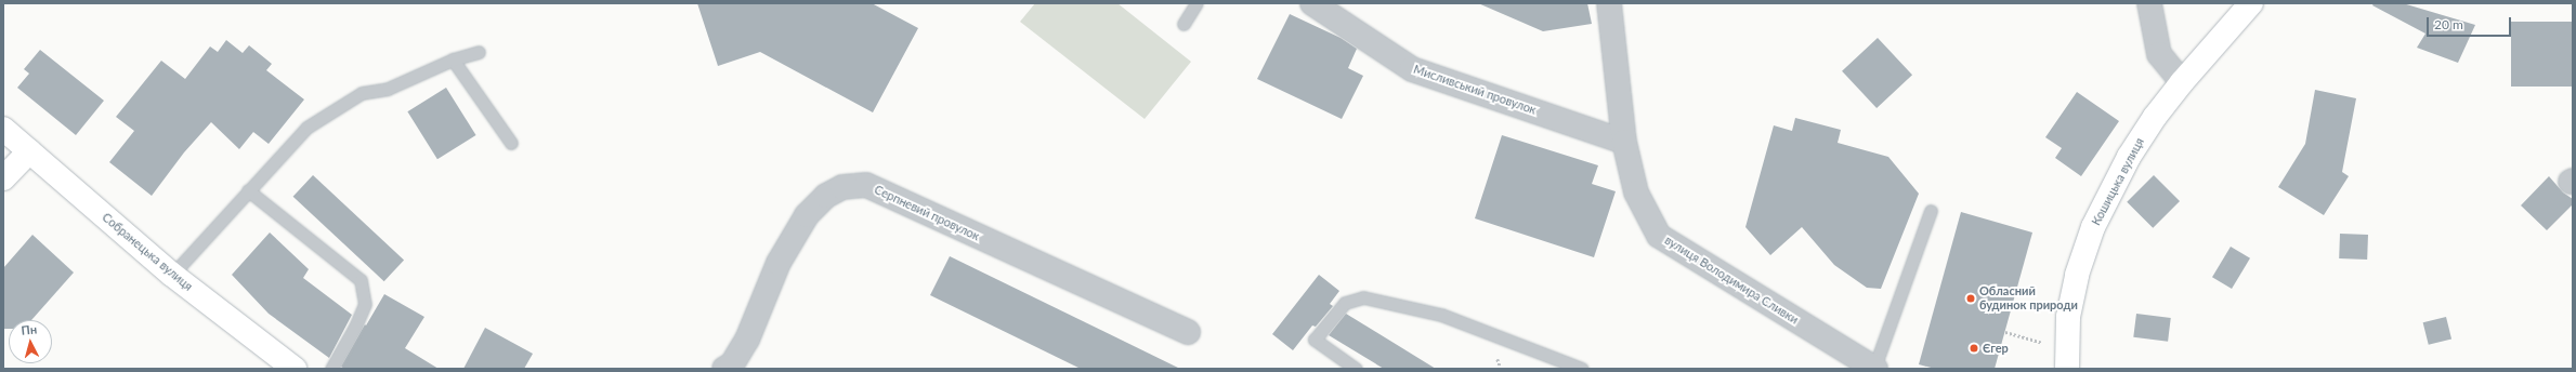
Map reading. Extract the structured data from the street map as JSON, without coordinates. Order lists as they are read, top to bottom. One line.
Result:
{"streets":{"street":["Мисливський провулок","Кошицька вулиця","Серпневий провулок","Собранецька вулиця","вулиця Володимира Сливки"]},"crossings":[["Мисливський провулок","вулиця Володимира Сливки"]],"places":["Обласний будинок природи","Єгер"],"scale_bar":"20 m","north":"top"}
